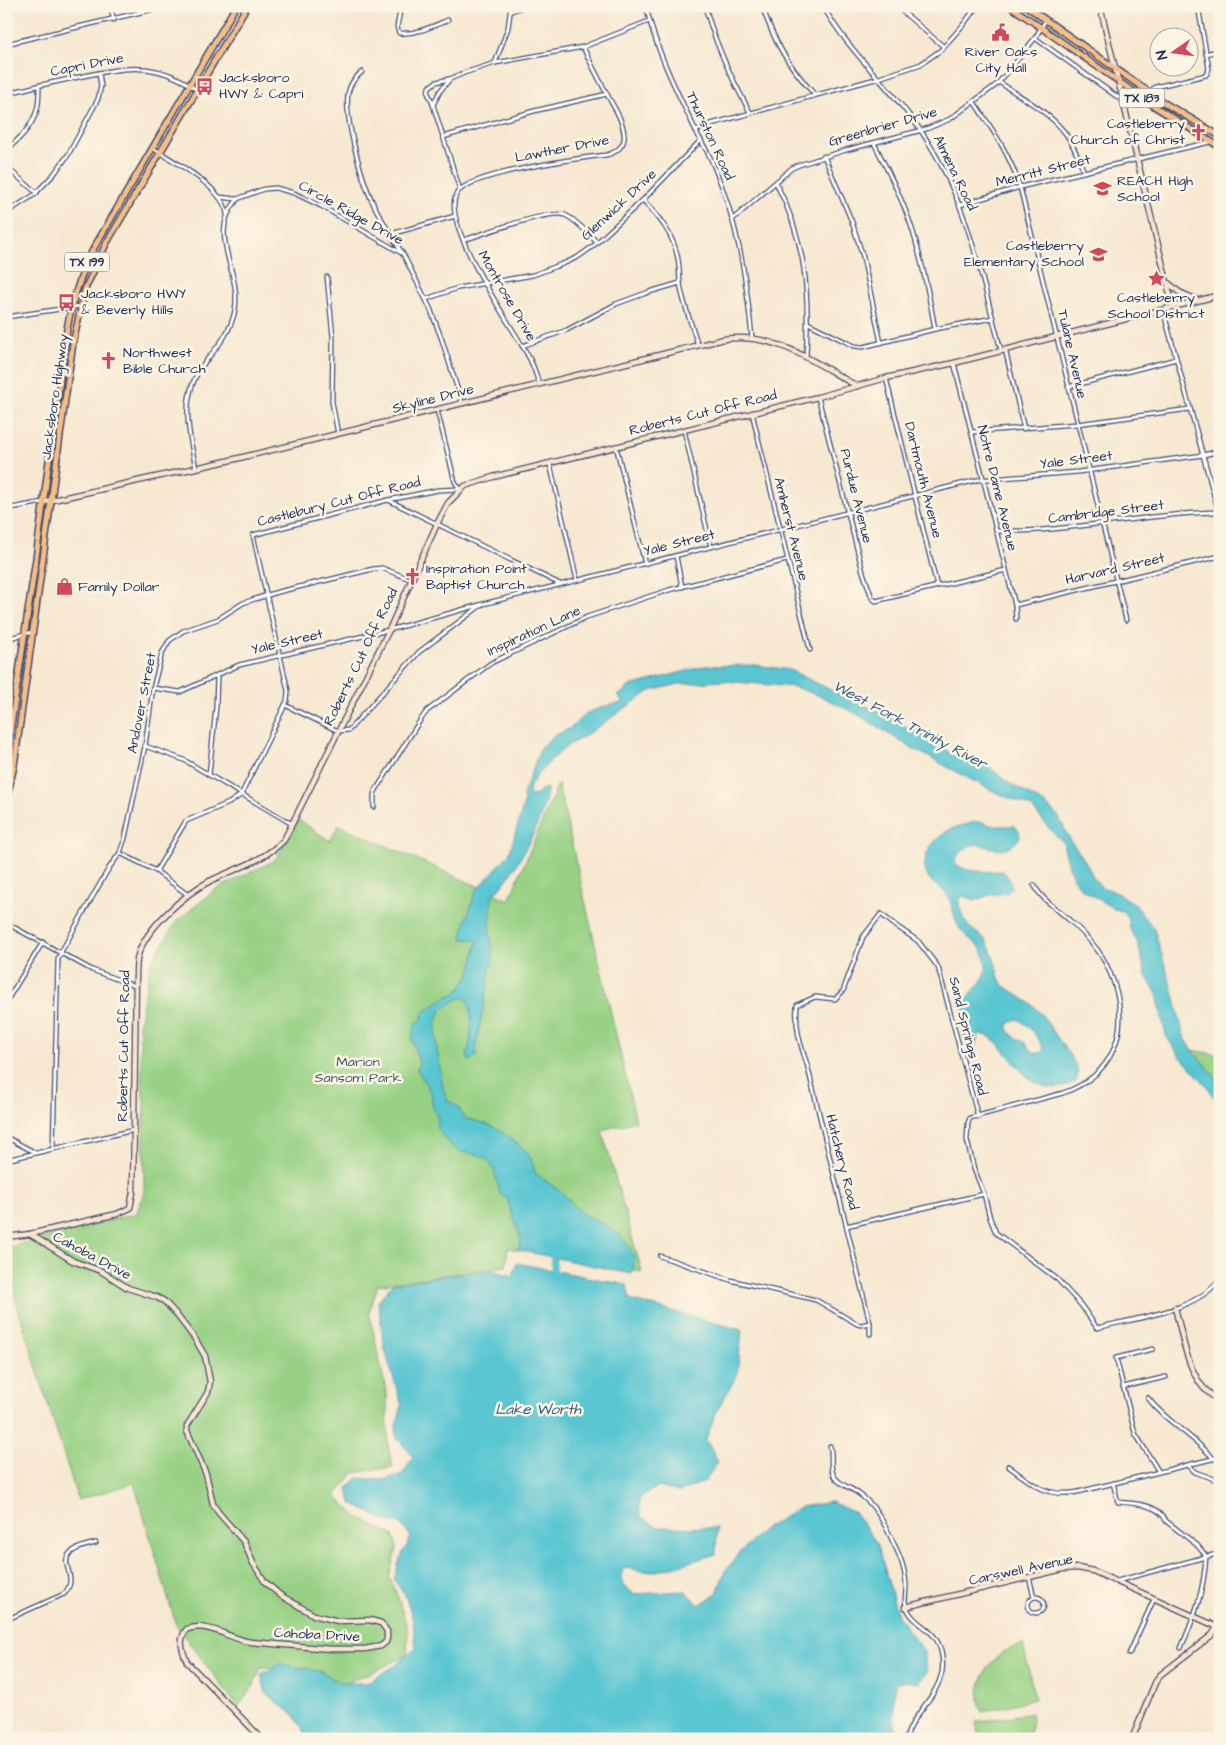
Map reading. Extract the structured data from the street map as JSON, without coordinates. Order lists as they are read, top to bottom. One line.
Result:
{"streets":{"main road":["TX 183","TX 199","Jacksboro Highway"],"street":["Capri Drive","Greenbrier Drive","Thurston Road","Lawther Drive","Merritt Street","Almena Road","Glenwick Drive","Circle Ridge Drive","Montrose Drive","Tulane Avenue","Skyline Drive","Roberts Cut Off Road","Yale Street","Dartmouth Avenue","Notre Dame Avenue","Purdue Avenue","Castlebury Cut Off Road","Cambridge Street","Amherst Avenue","Harvard Street","Inspiration Lane","Andover Street","Sand Springs Road","Hatchery Road","Cahoba Drive","Carswell Avenue"]},"crossings":[["Capri Drive","Jacksboro Highway"],["TX 183","Greenbrier Drive"],["TX 183","Merritt Street"],["Greenbrier Drive","Thurston Road"],["Greenbrier Drive","Almena Road"],["Greenbrier Drive","Tulane Avenue"],["Thurston Road","Glenwick Drive"],["Thurston Road","Montrose Drive"],["Thurston Road","Skyline Drive"],["Lawther Drive","Montrose Drive"],["Merritt Street","Almena Road"],["Merritt Street","Tulane Avenue"],["Almena Road","Roberts Cut Off Road"],["Glenwick Drive","Circle Ridge Drive"],["Glenwick Drive","Montrose Drive"],["Circle Ridge Drive","Skyline Drive"],["Montrose Drive","Skyline Drive"],["Tulane Avenue","Roberts Cut Off Road"],["Tulane Avenue","Yale Street"],["Tulane Avenue","Cambridge Street"],["Tulane Avenue","Harvard Street"],["Jacksboro Highway","Skyline Drive"],["Skyline Drive","Roberts Cut Off Road"],["Roberts Cut Off Road","Yale Street"],["Roberts Cut Off Road","Dartmouth Avenue"],["Roberts Cut Off Road","Notre Dame Avenue"],["Roberts Cut Off Road","Purdue Avenue"],["Roberts Cut Off Road","Castlebury Cut Off Road"],["Roberts Cut Off Road","Amherst Avenue"],["Roberts Cut Off Road","Andover Street"],["Roberts Cut Off Road","Cahoba Drive"],["Yale Street","Dartmouth Avenue"],["Yale Street","Notre Dame Avenue"],["Yale Street","Purdue Avenue"],["Yale Street","Amherst Avenue"],["Yale Street","Andover Street"],["Dartmouth Avenue","Purdue Avenue"],["Notre Dame Avenue","Cambridge Street"],["Notre Dame Avenue","Harvard Street"],["Castlebury Cut Off Road","Andover Street"],["Amherst Avenue","Inspiration Lane"],["Sand Springs Road","Hatchery Road"]],"water":["West Fork Trinity River","Lake Worth"],"parks":["Marion Sansom Park"],"places":{"public building":["River Oaks City Hall"],"bus stop":["Jacksboro HWY & Capri","Jacksboro HWY & Beverly Hills"],"church":["Castleberry Church of Christ","Northwest Bible Church","Inspiration Point Baptist Church"],"school or university":["REACH High School","Castleberry Elementary School"],"place":["Castleberry School District"],"shop":["Family Dollar"]},"north":"left"}
